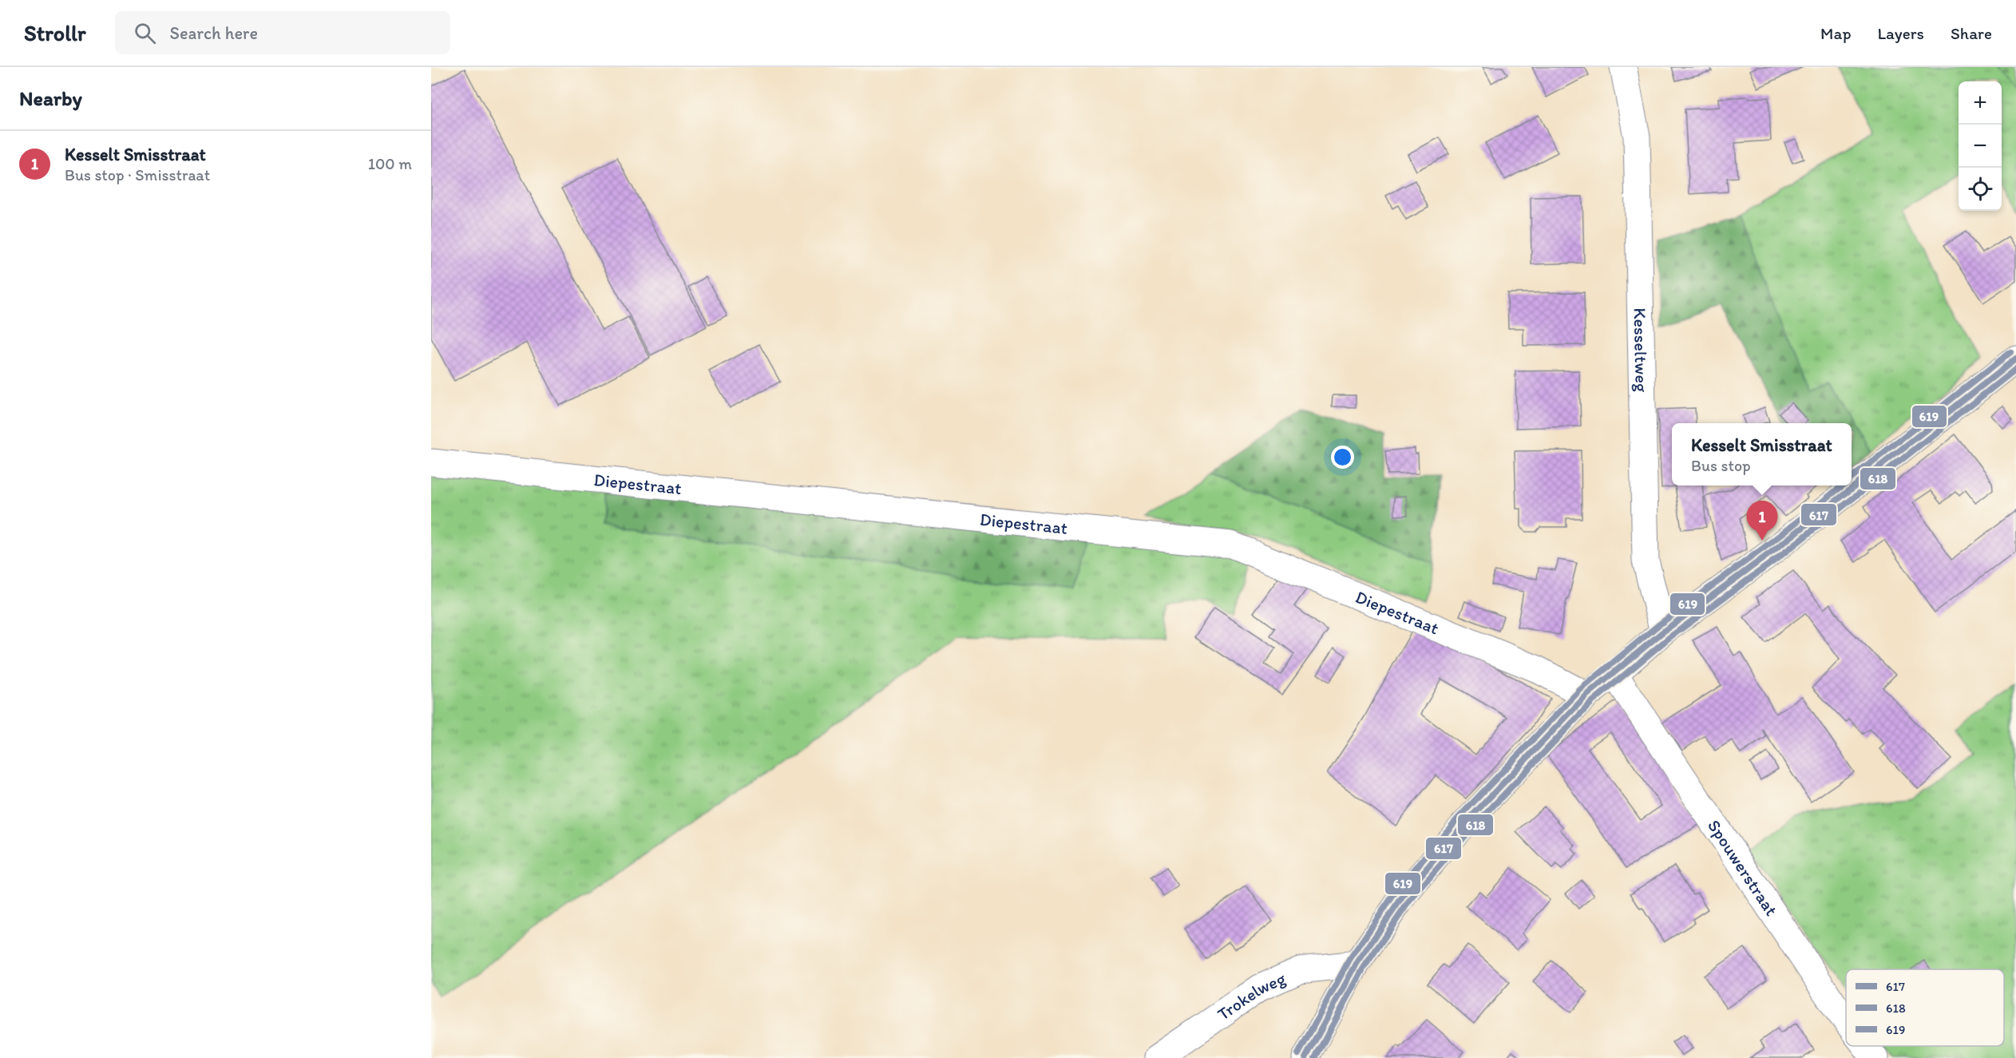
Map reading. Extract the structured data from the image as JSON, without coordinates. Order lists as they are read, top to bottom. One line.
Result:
{"streets":{"street":["Kesseltweg","Diepestraat","Spouwerstraat","Trokelweg"]},"lines":["transit line 619","transit line 617","transit line 618"],"legend":["617","618","619"],"page":{"header":"Strollr","search":"Search here","nav":["Map","Layers","Share"],"heading":"Nearby","map_buttons":["+","−"],"list":[{"mark":"1","name":"Kesselt Smisstraat","note":"Bus stop · Smisstraat","value":"100 m"}],"popup":["Kesselt Smisstraat","Bus stop"],"pins":"1"}}
